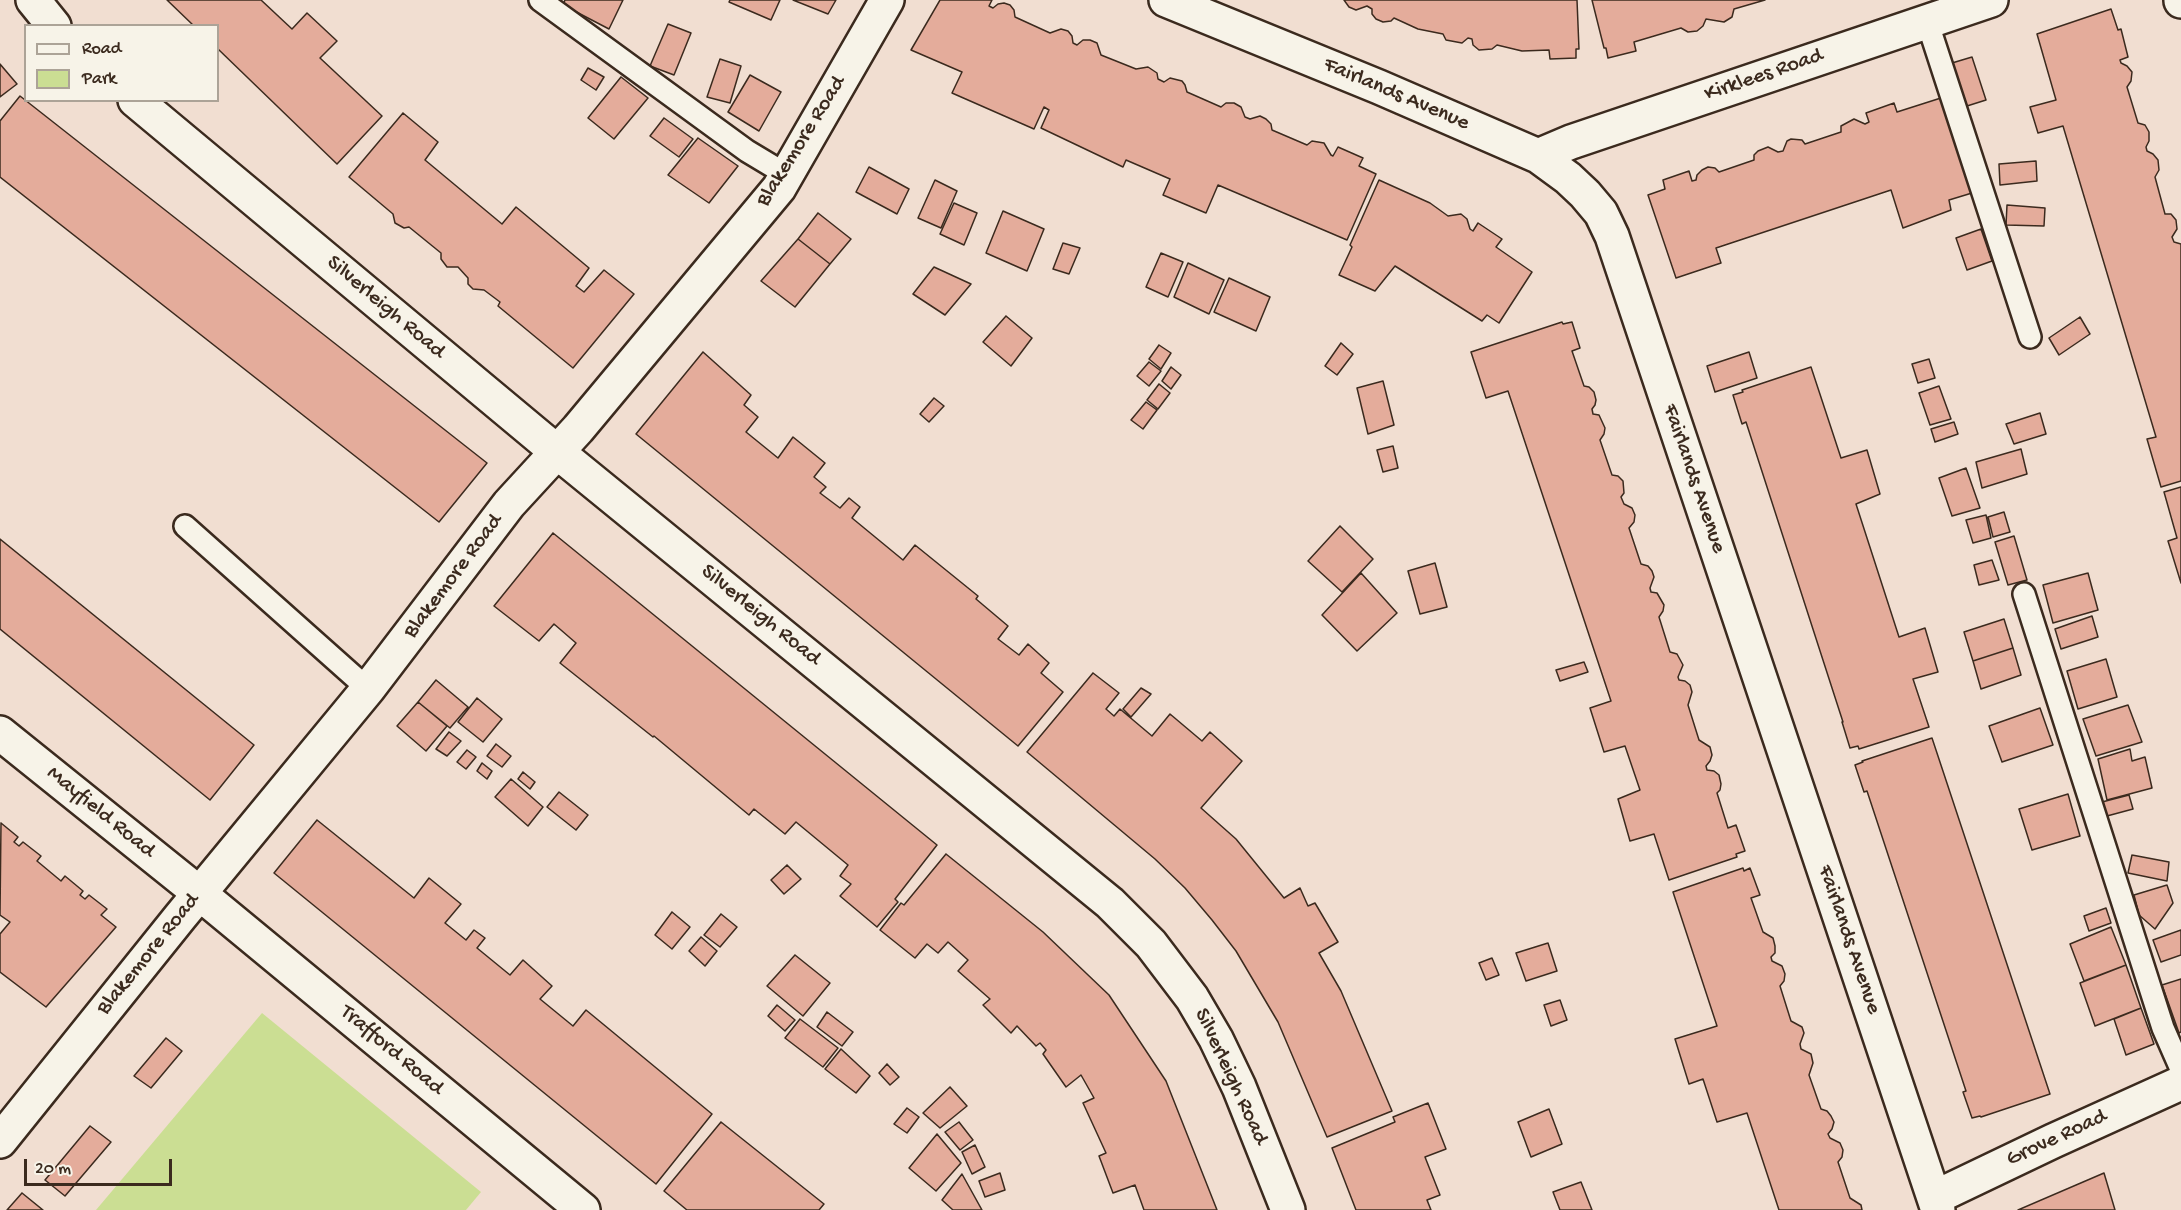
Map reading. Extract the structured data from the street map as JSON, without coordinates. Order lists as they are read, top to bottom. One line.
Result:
{"streets":{"street":["Kirklees Road","Fairlands Avenue","Blakemore Road","Silverleigh Road","Mayfield Road","Trafford Road","Grove Road"]},"crossings":[["Kirklees Road","Fairlands Avenue"],["Fairlands Avenue","Grove Road"],["Blakemore Road","Silverleigh Road"],["Blakemore Road","Mayfield Road"],["Blakemore Road","Trafford Road"],["Mayfield Road","Trafford Road"]],"legend":["Road","Park"],"scale_bar":"20 m"}
